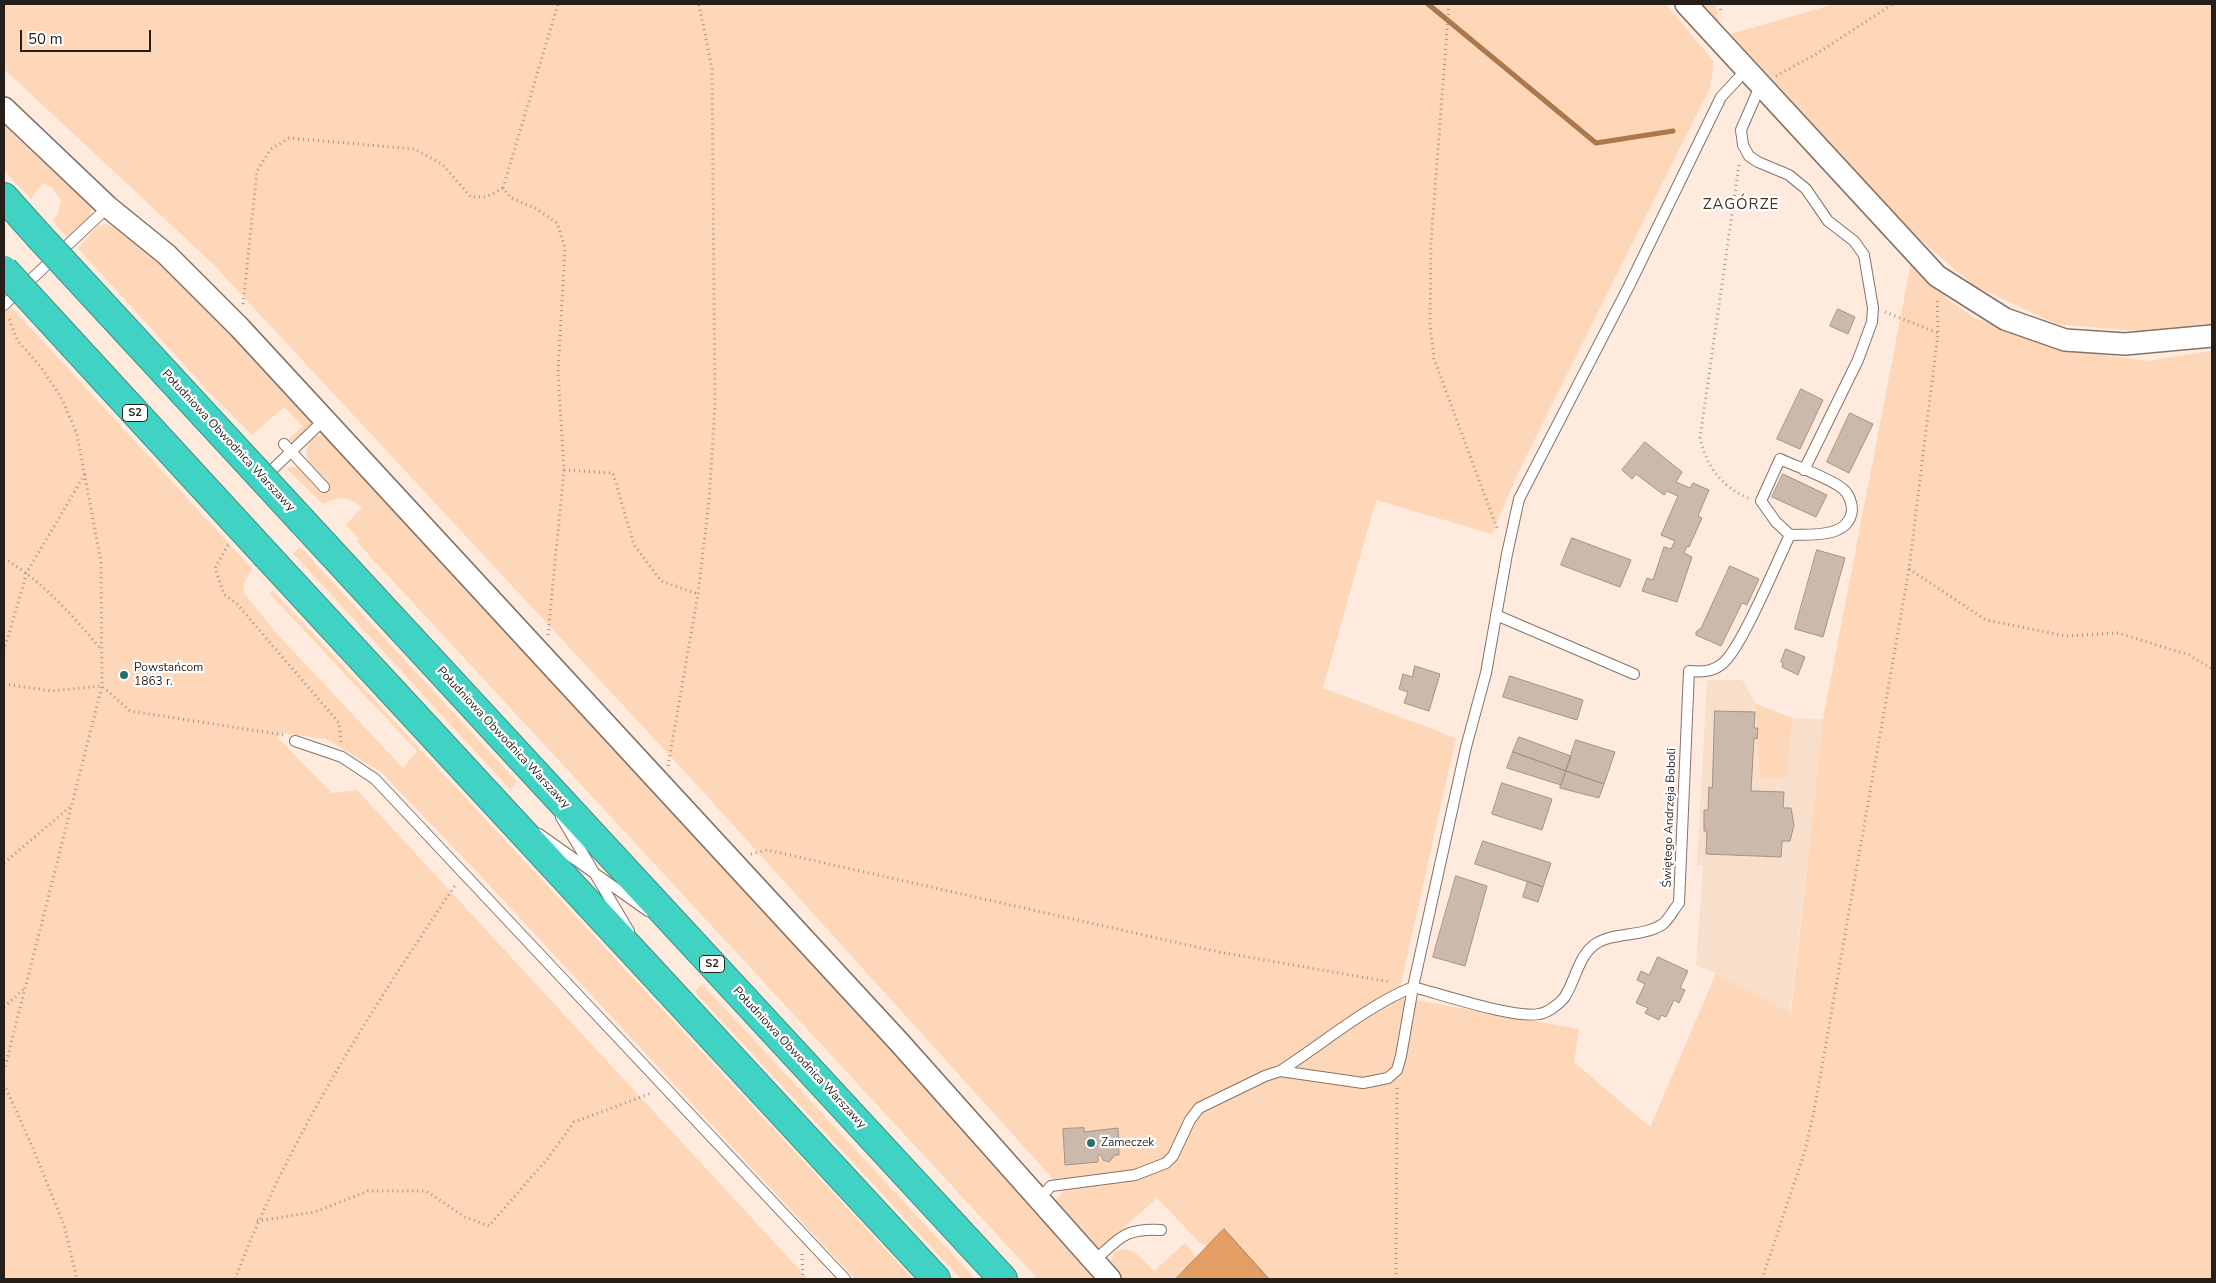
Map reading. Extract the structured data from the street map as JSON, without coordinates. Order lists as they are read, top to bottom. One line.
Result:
{"streets":{"highway":["S2","Południowa Obwodnica Warszawy"],"lane":["Świętego Andrzeja Boboli"]},"districts":["ZAGÓRZE"],"places":["Powstańcom 1863 r.","Zameczek"],"scale_bar":"50 m"}
